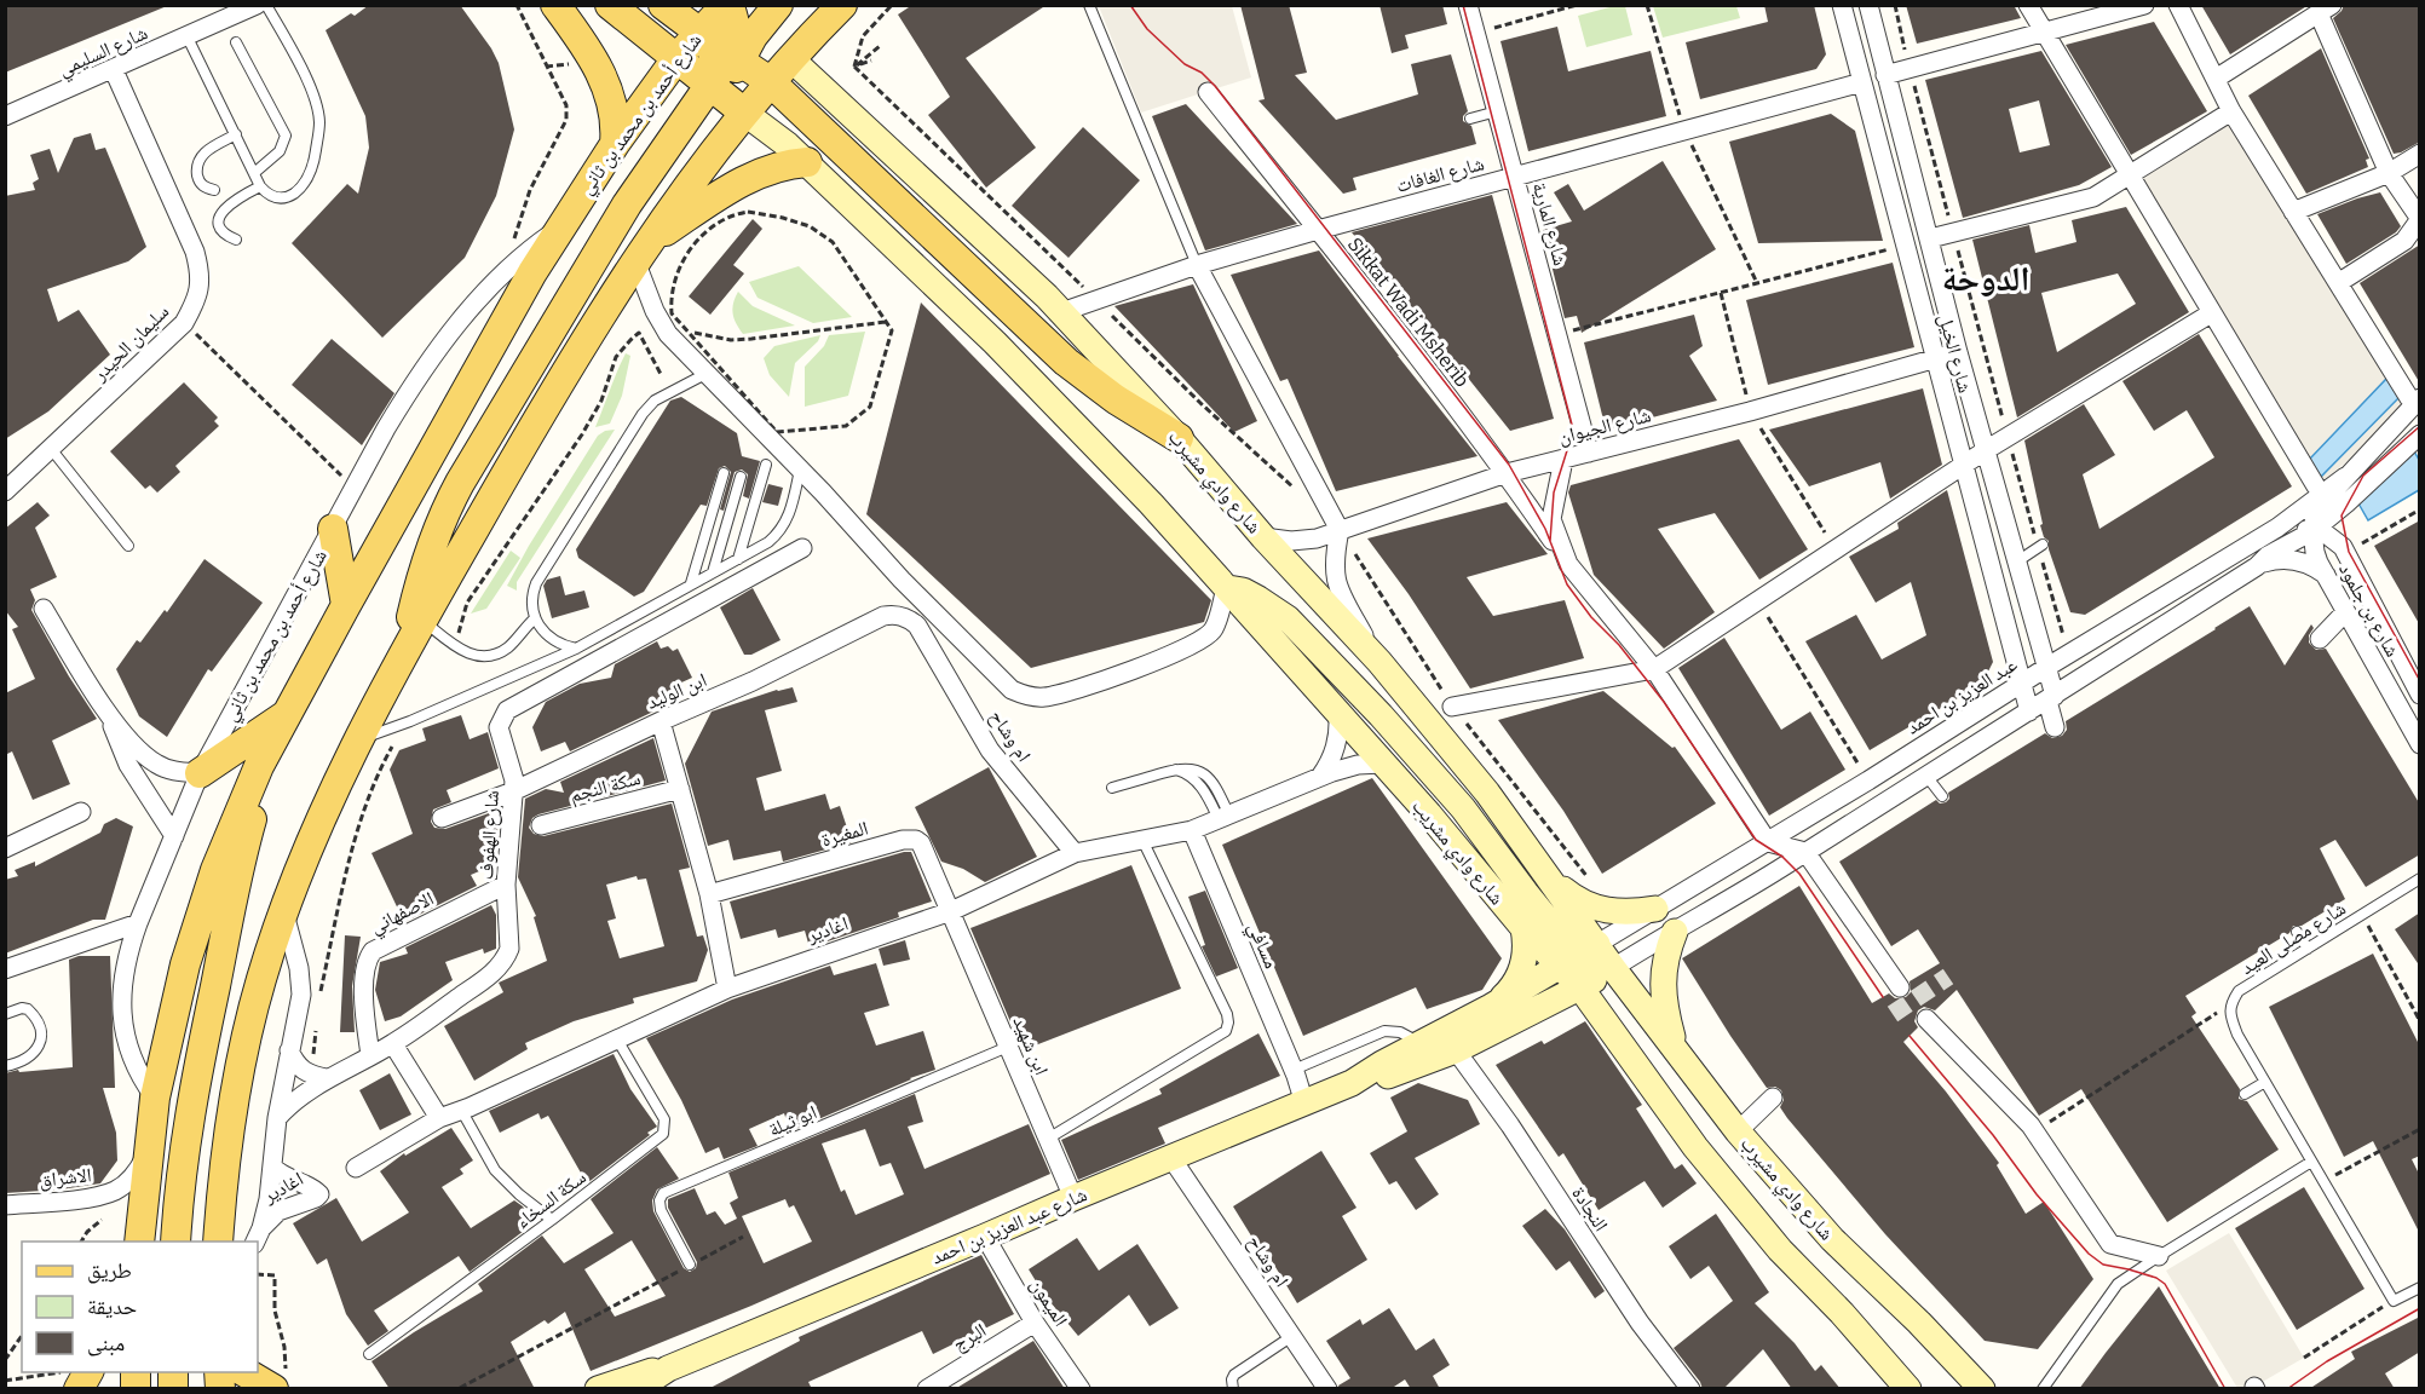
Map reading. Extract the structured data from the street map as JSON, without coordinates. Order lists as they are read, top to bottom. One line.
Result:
{"streets":{"main road":["شارع أحمد بن محمد بن ثاني"],"street":["شارع السليمي","شارع الغافات","شارع المارية","Sikkat Wadi Msherib","سليمان الحيدر","شارع الخيل","شارع الجيوان","شارع وادي مشيرب","شارع بن جلمود","ابن الوليد","عبد العزيز بن احمد","ام وشاح","سكة النجم","المغيرة","شارع الهفوف","شارع وادي مشريب","الاصفهاني","اغادير","مسافي","ابن شهيد","الاشراق","النجادة","شارع عبد العزيز بن احمد","الميمون","البرج"],"lane":["شارع مصلى العيد","ابو ثيلة","سكة السخاء"]},"crossings":[["شارع السليمي","سليمان الحيدر"],["شارع أحمد بن محمد بن ثاني","الاشراق"],["شارع الغافات","شارع المارية"],["شارع الغافات","Sikkat Wadi Msherib"],["شارع الغافات","شارع الخيل"],["شارع الغافات","شارع وادي مشيرب"],["شارع المارية","شارع الجيوان"],["Sikkat Wadi Msherib","شارع الجيوان"],["Sikkat Wadi Msherib","عبد العزيز بن احمد"],["شارع الخيل","شارع الجيوان"],["شارع الخيل","عبد العزيز بن احمد"],["شارع الجيوان","شارع وادي مشيرب"],["شارع وادي مشيرب","عبد العزيز بن احمد"],["شارع وادي مشيرب","شارع وادي مشريب"],["شارع وادي مشيرب","شارع عبد العزيز بن احمد"],["شارع بن جلمود","عبد العزيز بن احمد"],["ابن الوليد","ام وشاح"],["ابن الوليد","شارع الهفوف"],["عبد العزيز بن احمد","شارع وادي مشريب"],["عبد العزيز بن احمد","شارع عبد العزيز بن احمد"],["ام وشاح","اغادير"],["ام وشاح","شارع عبد العزيز بن احمد"],["المغيرة","اغادير"],["المغيرة","ابن شهيد"],["شارع الهفوف","الاصفهاني"],["شارع وادي مشريب","اغادير"],["شارع وادي مشريب","شارع عبد العزيز بن احمد"],["اغادير","مسافي"],["اغادير","ابن شهيد"],["اغادير","سكة السخاء"],["مسافي","شارع عبد العزيز بن احمد"],["ابن شهيد","ابو ثيلة"],["ابن شهيد","شارع عبد العزيز بن احمد"],["النجادة","شارع عبد العزيز بن احمد"],["شارع عبد العزيز بن احمد","الميمون"],["الميمون","البرج"]],"districts":["الدوحة"],"legend":["طريق","حديقة","مبنى"]}
